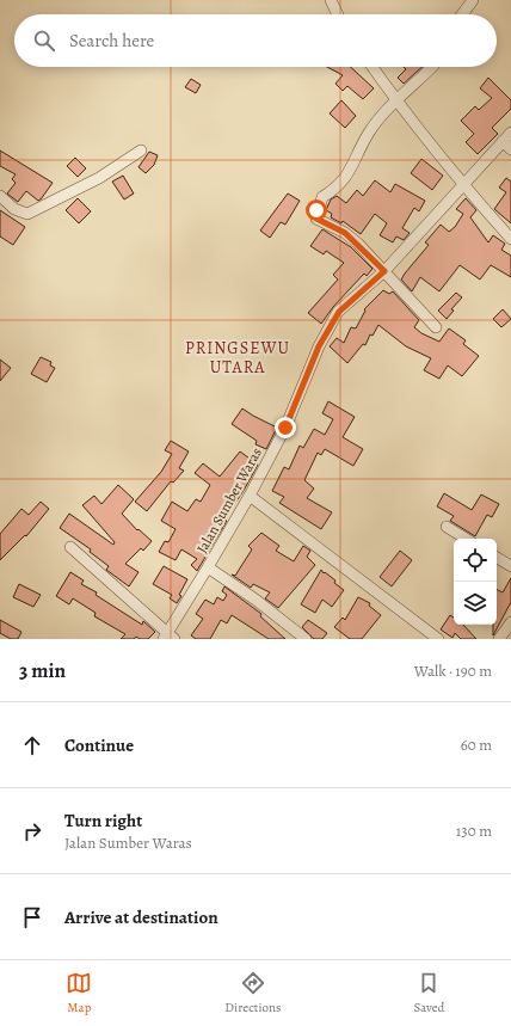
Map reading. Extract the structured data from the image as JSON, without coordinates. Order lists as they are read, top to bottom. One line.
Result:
{"streets":{"street":["Jalan Sumber Waras"]},"districts":["PRINGSEWU UTARA"],"page":{"search":"Search here","heading":["3 min","Walk · 190 m"],"list":[["Continue","60 m"],["Turn right","Jalan Sumber Waras","130 m"],"Arrive at destination"],"nav":["Map","Directions","Saved"]}}
